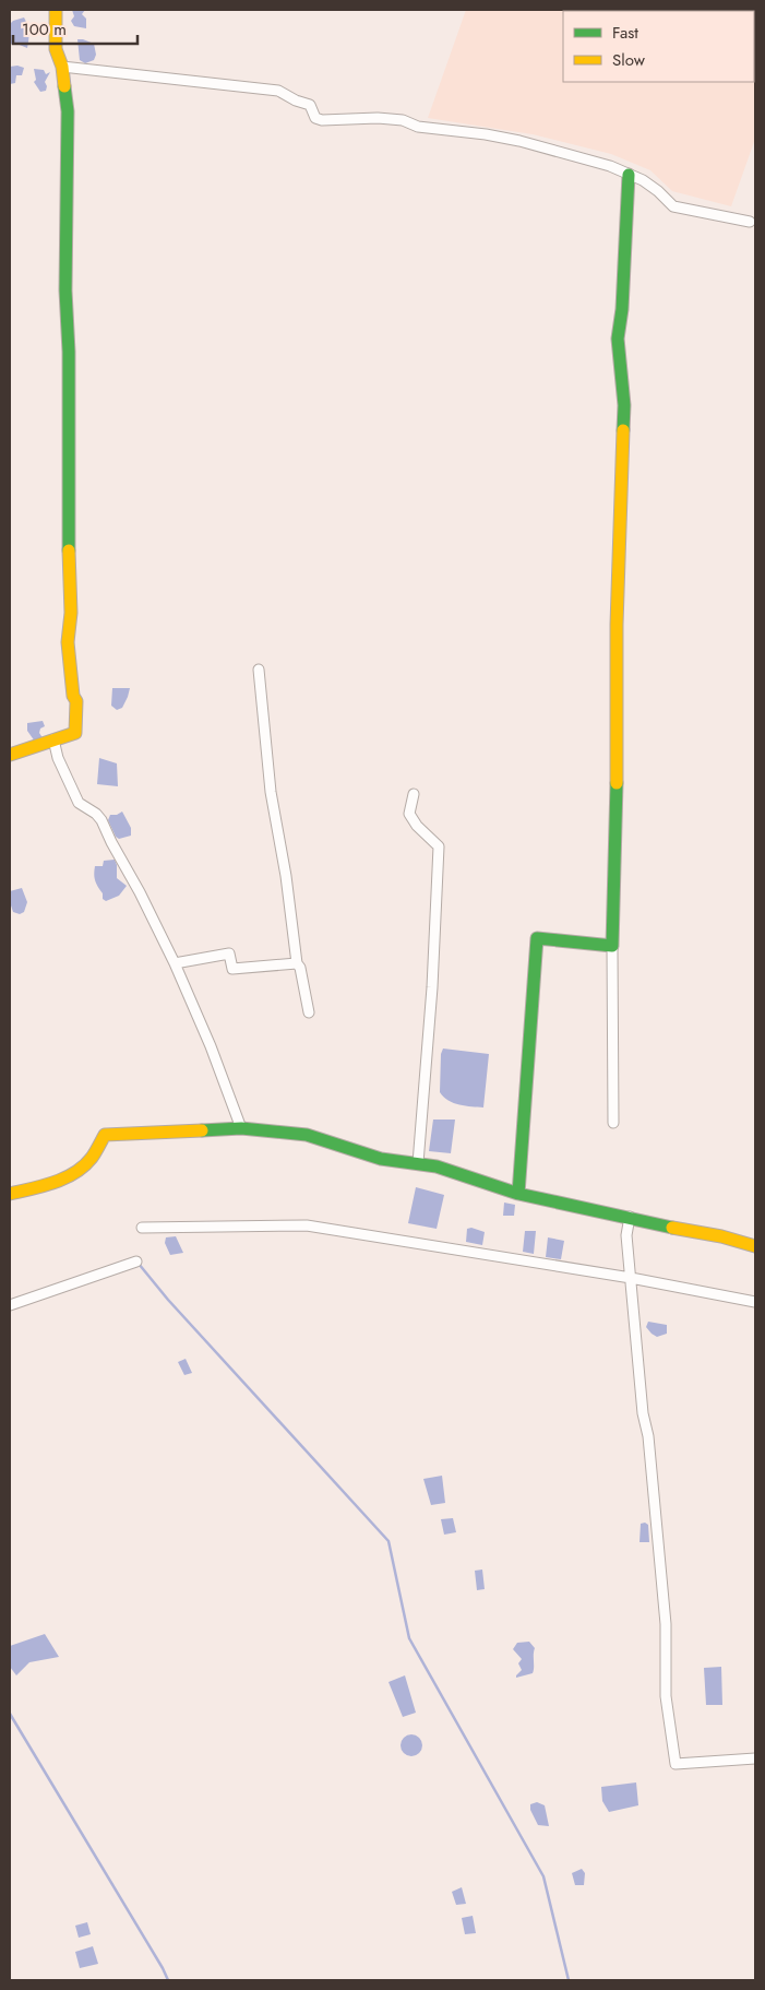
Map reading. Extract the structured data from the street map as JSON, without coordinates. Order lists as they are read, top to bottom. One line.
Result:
{"legend":["Fast","Slow"],"scale_bar":"100 m"}
